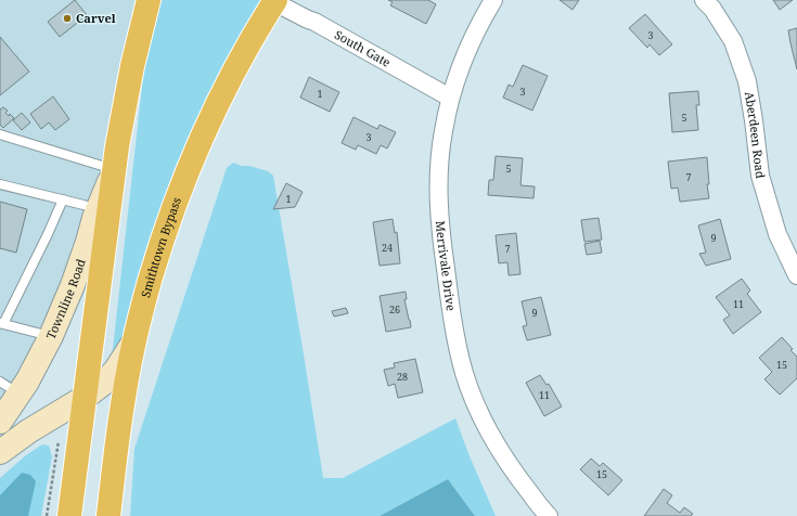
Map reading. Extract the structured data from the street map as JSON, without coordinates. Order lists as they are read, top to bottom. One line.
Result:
{"streets":{"highway":["Smithtown Bypass"],"main road":["Townline Road"],"street":["South Gate","Aberdeen Road","Merrivale Drive"]},"crossings":[["South Gate","Smithtown Bypass"],["South Gate","Merrivale Drive"]],"places":["Carvel"],"house_numbers":["3","3","1","5","3","5","7","1","9","24","7","11","26","9","15","28","11","15"]}
